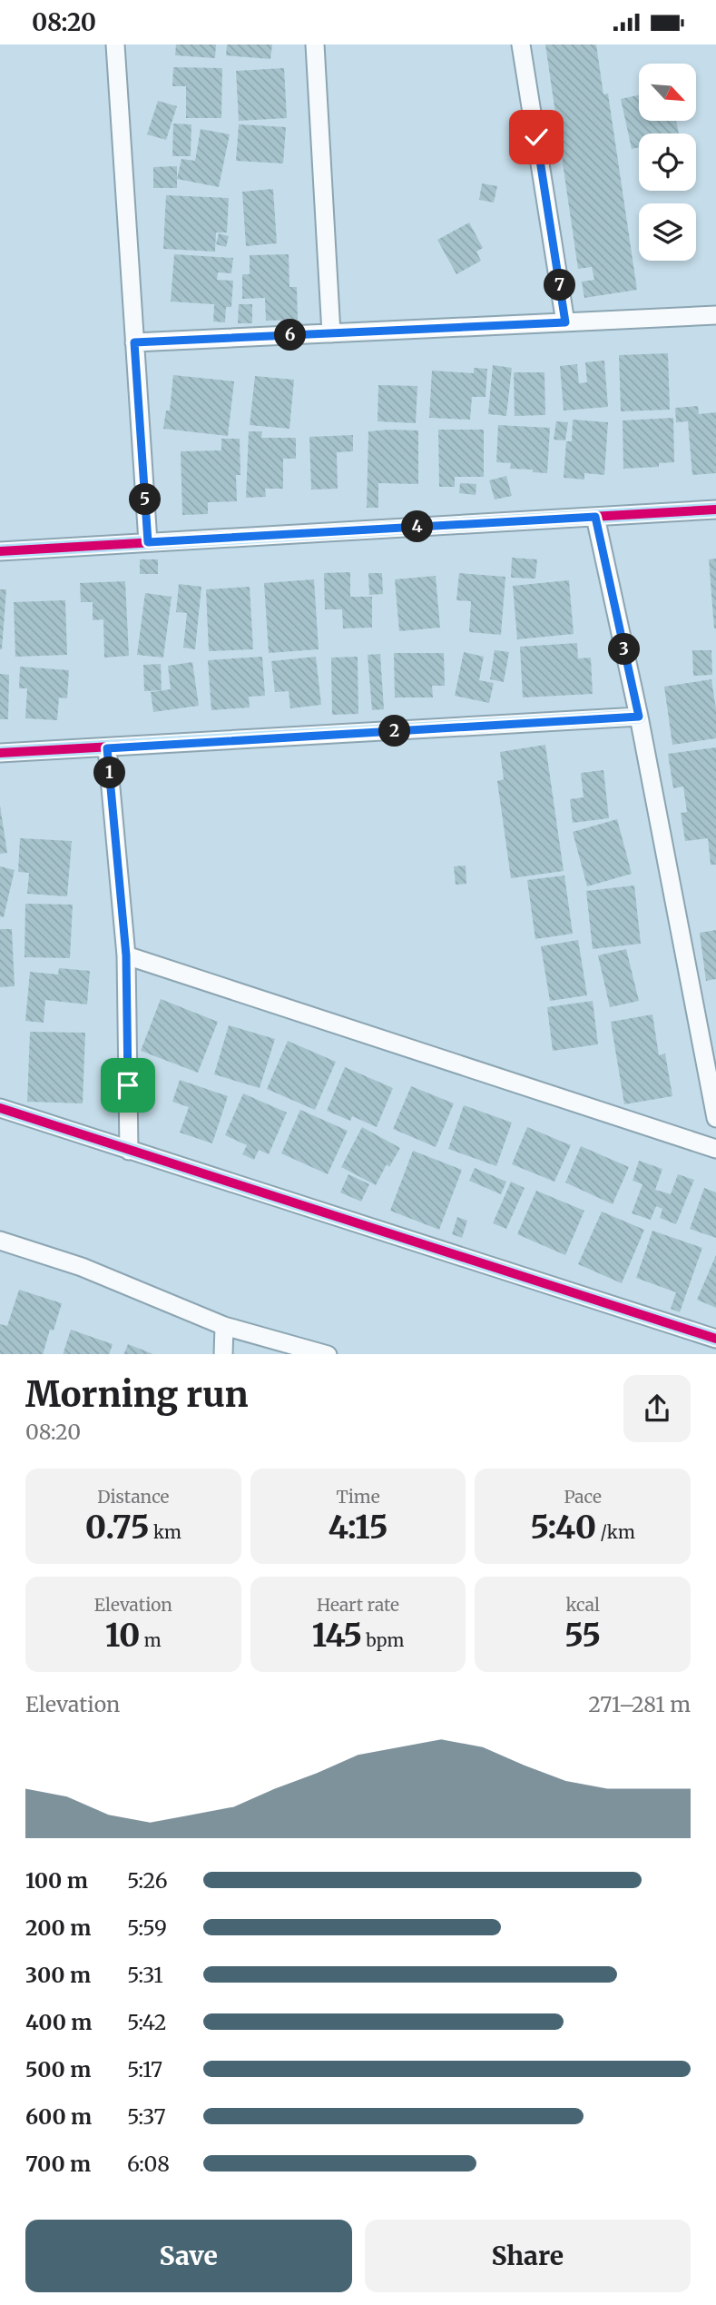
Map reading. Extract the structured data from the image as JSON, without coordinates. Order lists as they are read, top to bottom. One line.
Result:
{"north":"bottom right","page":{"status":"08:20","pins":["7","6","5","4","3","2","1"],"heading":["Morning run","08:20"],"stats":[["Distance","0.75 km"],["Time","4:15"],["Pace","5:40 /km"],["Elevation","10 m"],["Heart rate","145 bpm"],["kcal","55"]],"chart":["Elevation","271–281 m"],"list":[{"name":"100 m","note":"5:26"},{"name":"200 m","note":"5:59"},{"name":"300 m","note":"5:31"},{"name":"400 m","note":"5:42"},{"name":"500 m","note":"5:17"},{"name":"600 m","note":"5:37"},{"name":"700 m","note":"6:08"}],"buttons":["Save","Share"]}}
